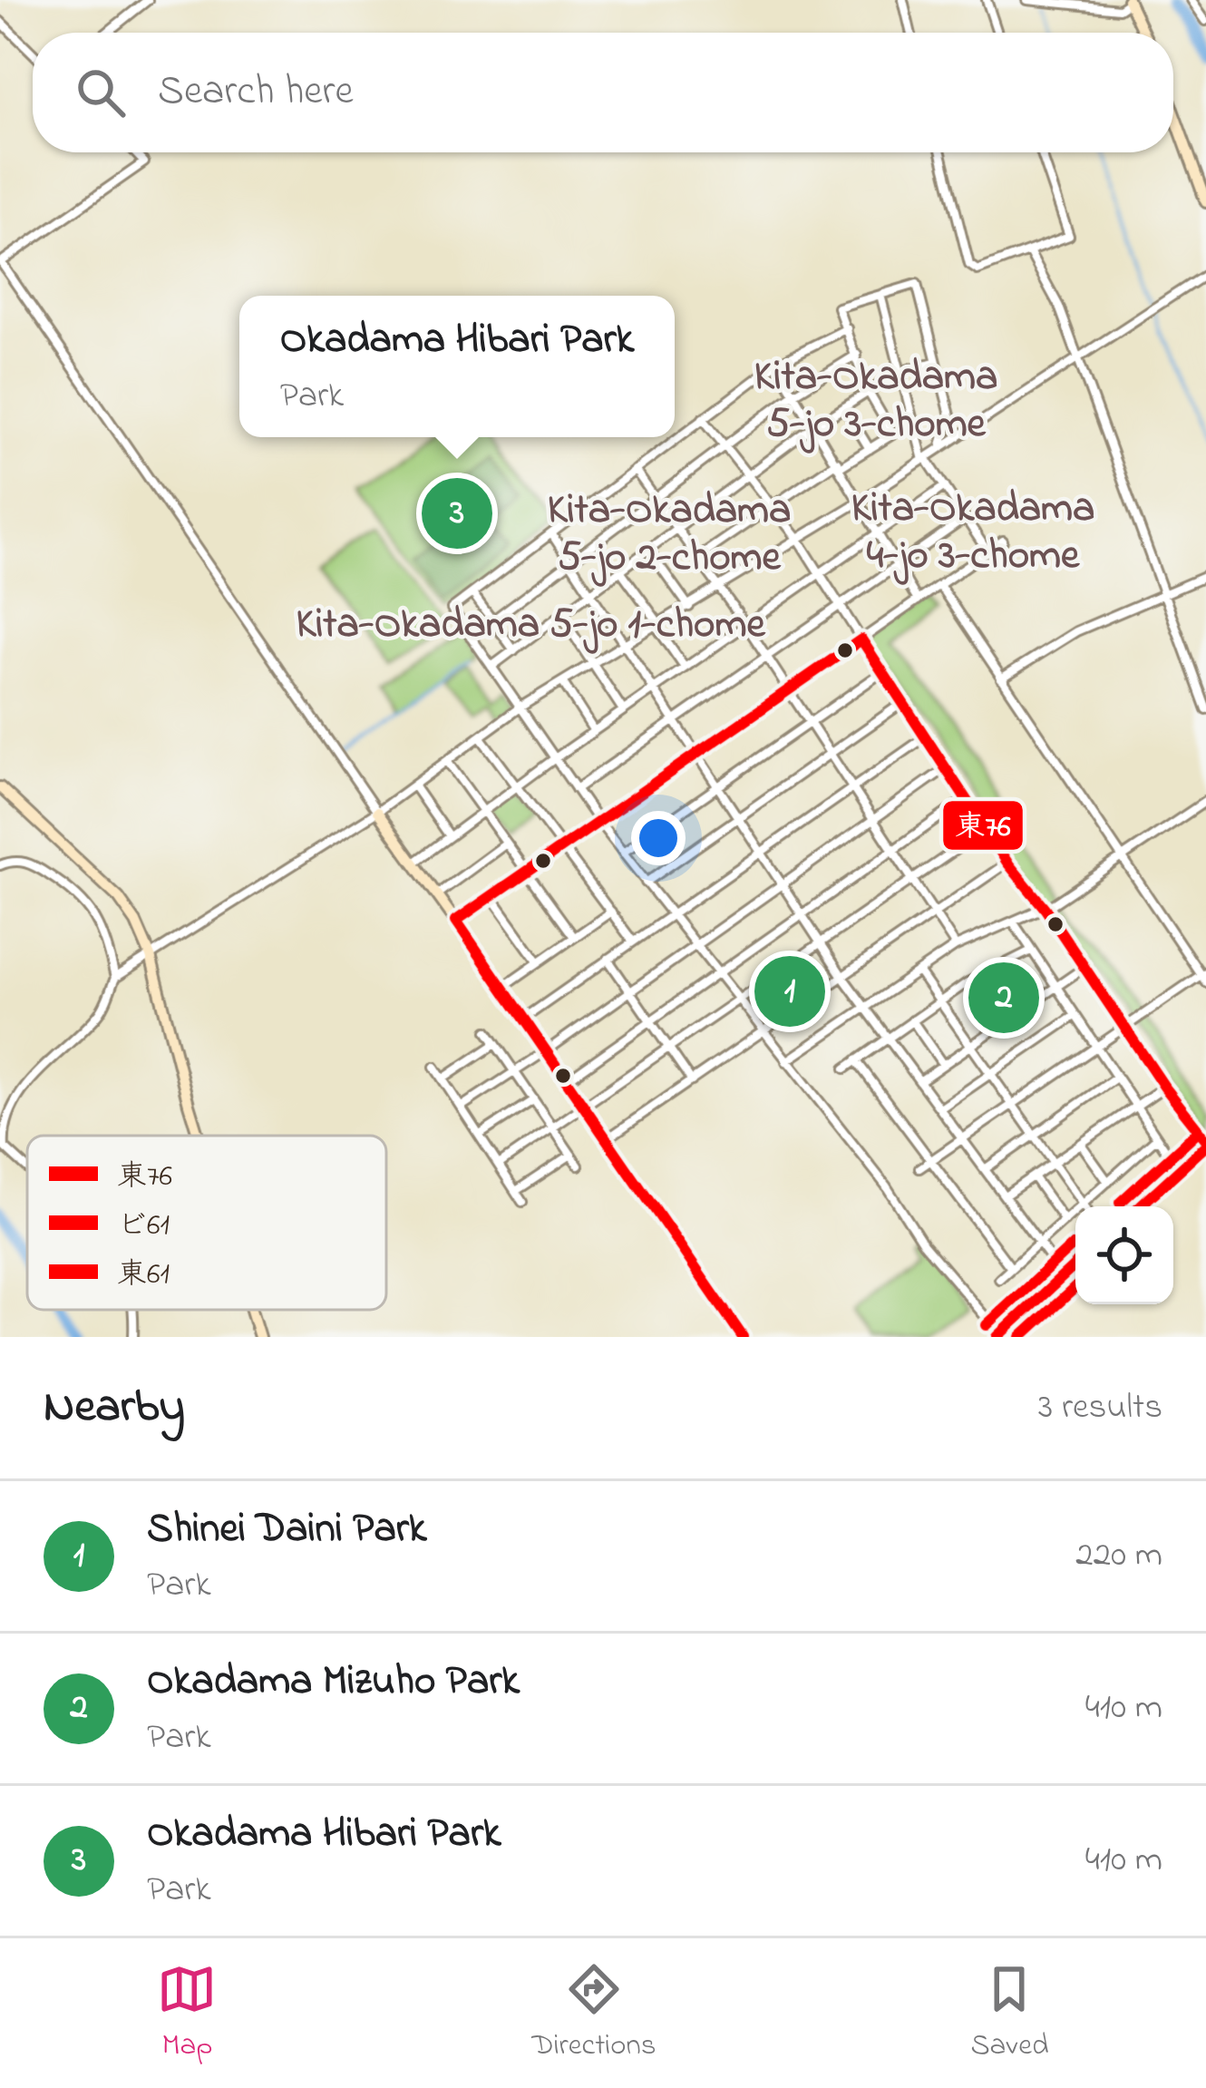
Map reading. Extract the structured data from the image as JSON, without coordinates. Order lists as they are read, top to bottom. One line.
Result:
{"districts":["Kita-Okadama 5-jo 3-chome","Kita-Okadama 4-jo 3-chome","Kita-Okadama 5-jo 2-chome","Kita-Okadama 5-jo 1-chome"],"lines":["transit line 東76","transit line 東61","transit line ビ61"],"legend":["東76","ビ61","東61"],"page":{"search":"Search here","popup":["Okadama Hibari Park","Park"],"pins":["3","1","2"],"heading":["Nearby","3 results"],"list":[{"mark":"1","name":"Shinei Daini Park","note":"Park","value":"220 m"},{"mark":"2","name":"Okadama Mizuho Park","note":"Park","value":"410 m"},{"mark":"3","name":"Okadama Hibari Park","note":"Park","value":"410 m"}],"nav":["Map","Directions","Saved"]}}
